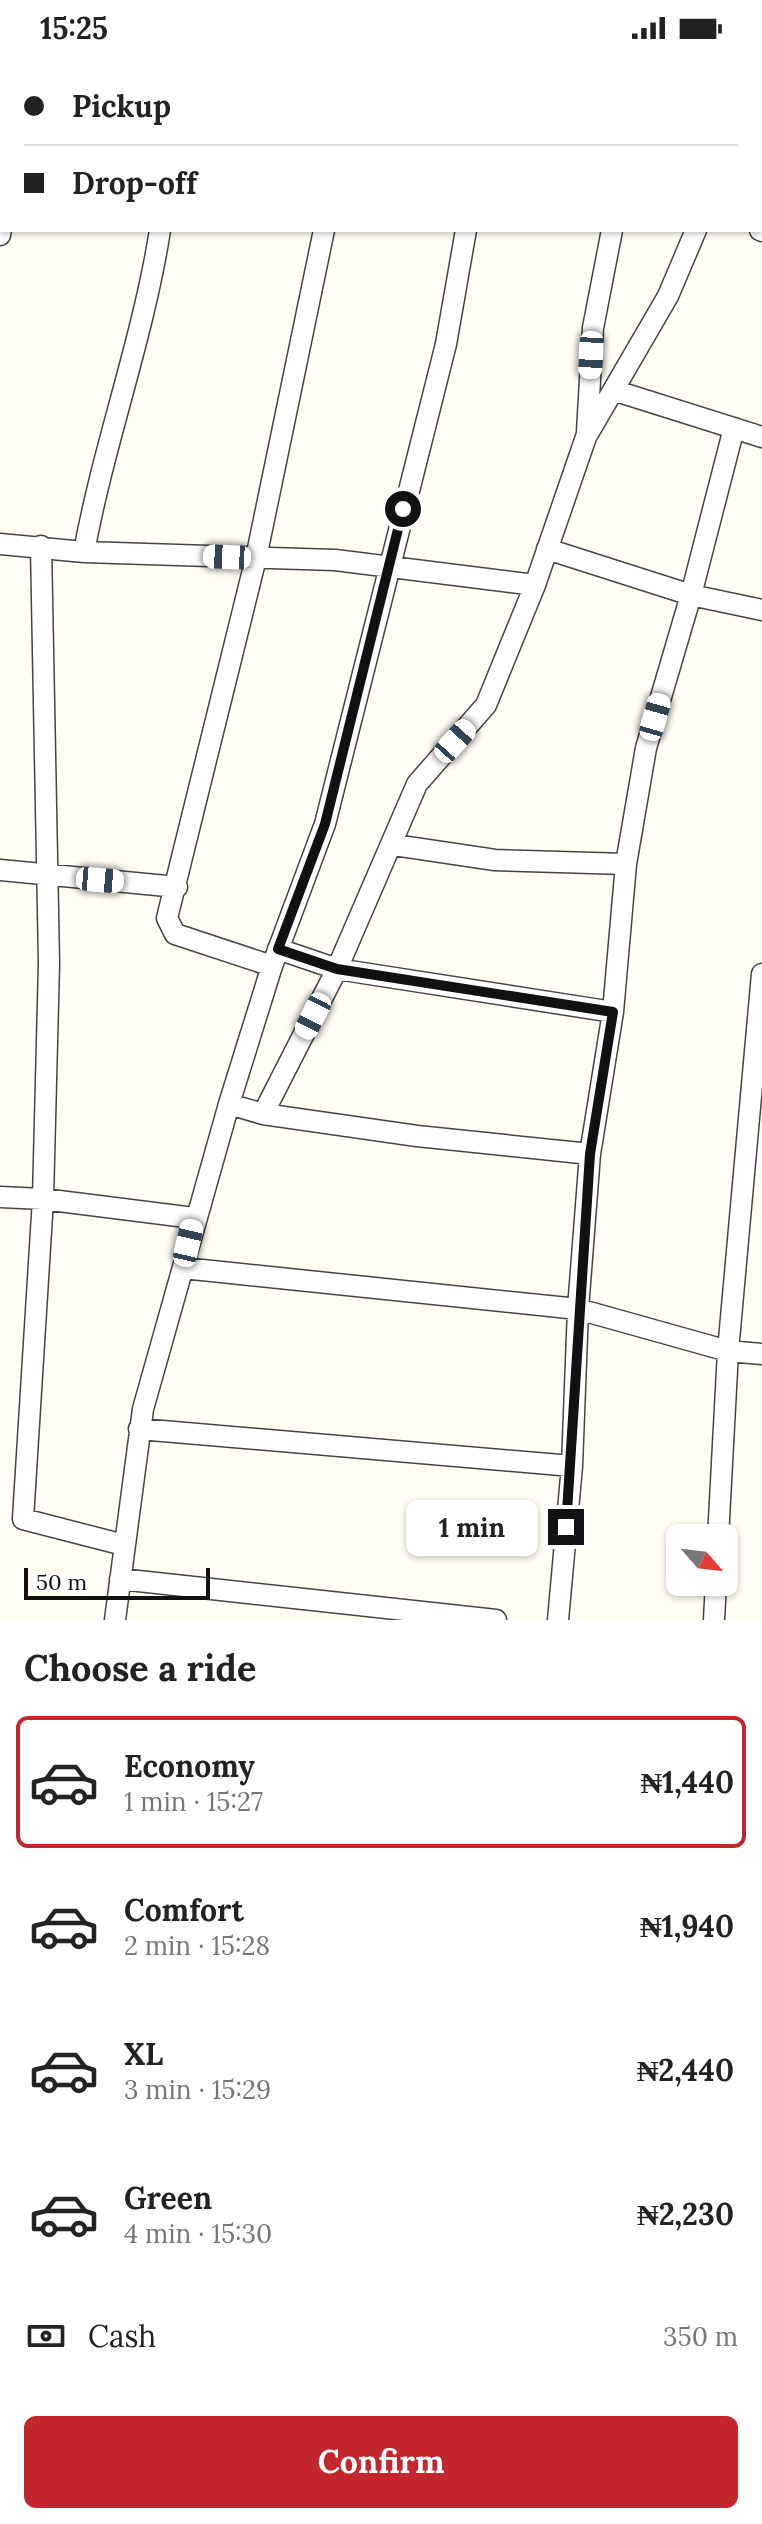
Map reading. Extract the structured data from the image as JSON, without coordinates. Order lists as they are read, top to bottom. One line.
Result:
{"scale_bar":"50 m","north":"bottom right","page":{"status":"15:25","banner":["Pickup","Drop-off"],"bubble":"1 min","scale":"50 m","heading":"Choose a ride","list":[{"name":"Economy","note":"1 min · 15:27","value":"₦1,440"},{"name":"Comfort","note":"2 min · 15:28","value":"₦1,940"},{"name":"XL","note":"3 min · 15:29","value":"₦2,440"},{"name":"Green","note":"4 min · 15:30","value":"₦2,230"}],"pay":["Cash","350 m"],"buttons":"Confirm"}}
